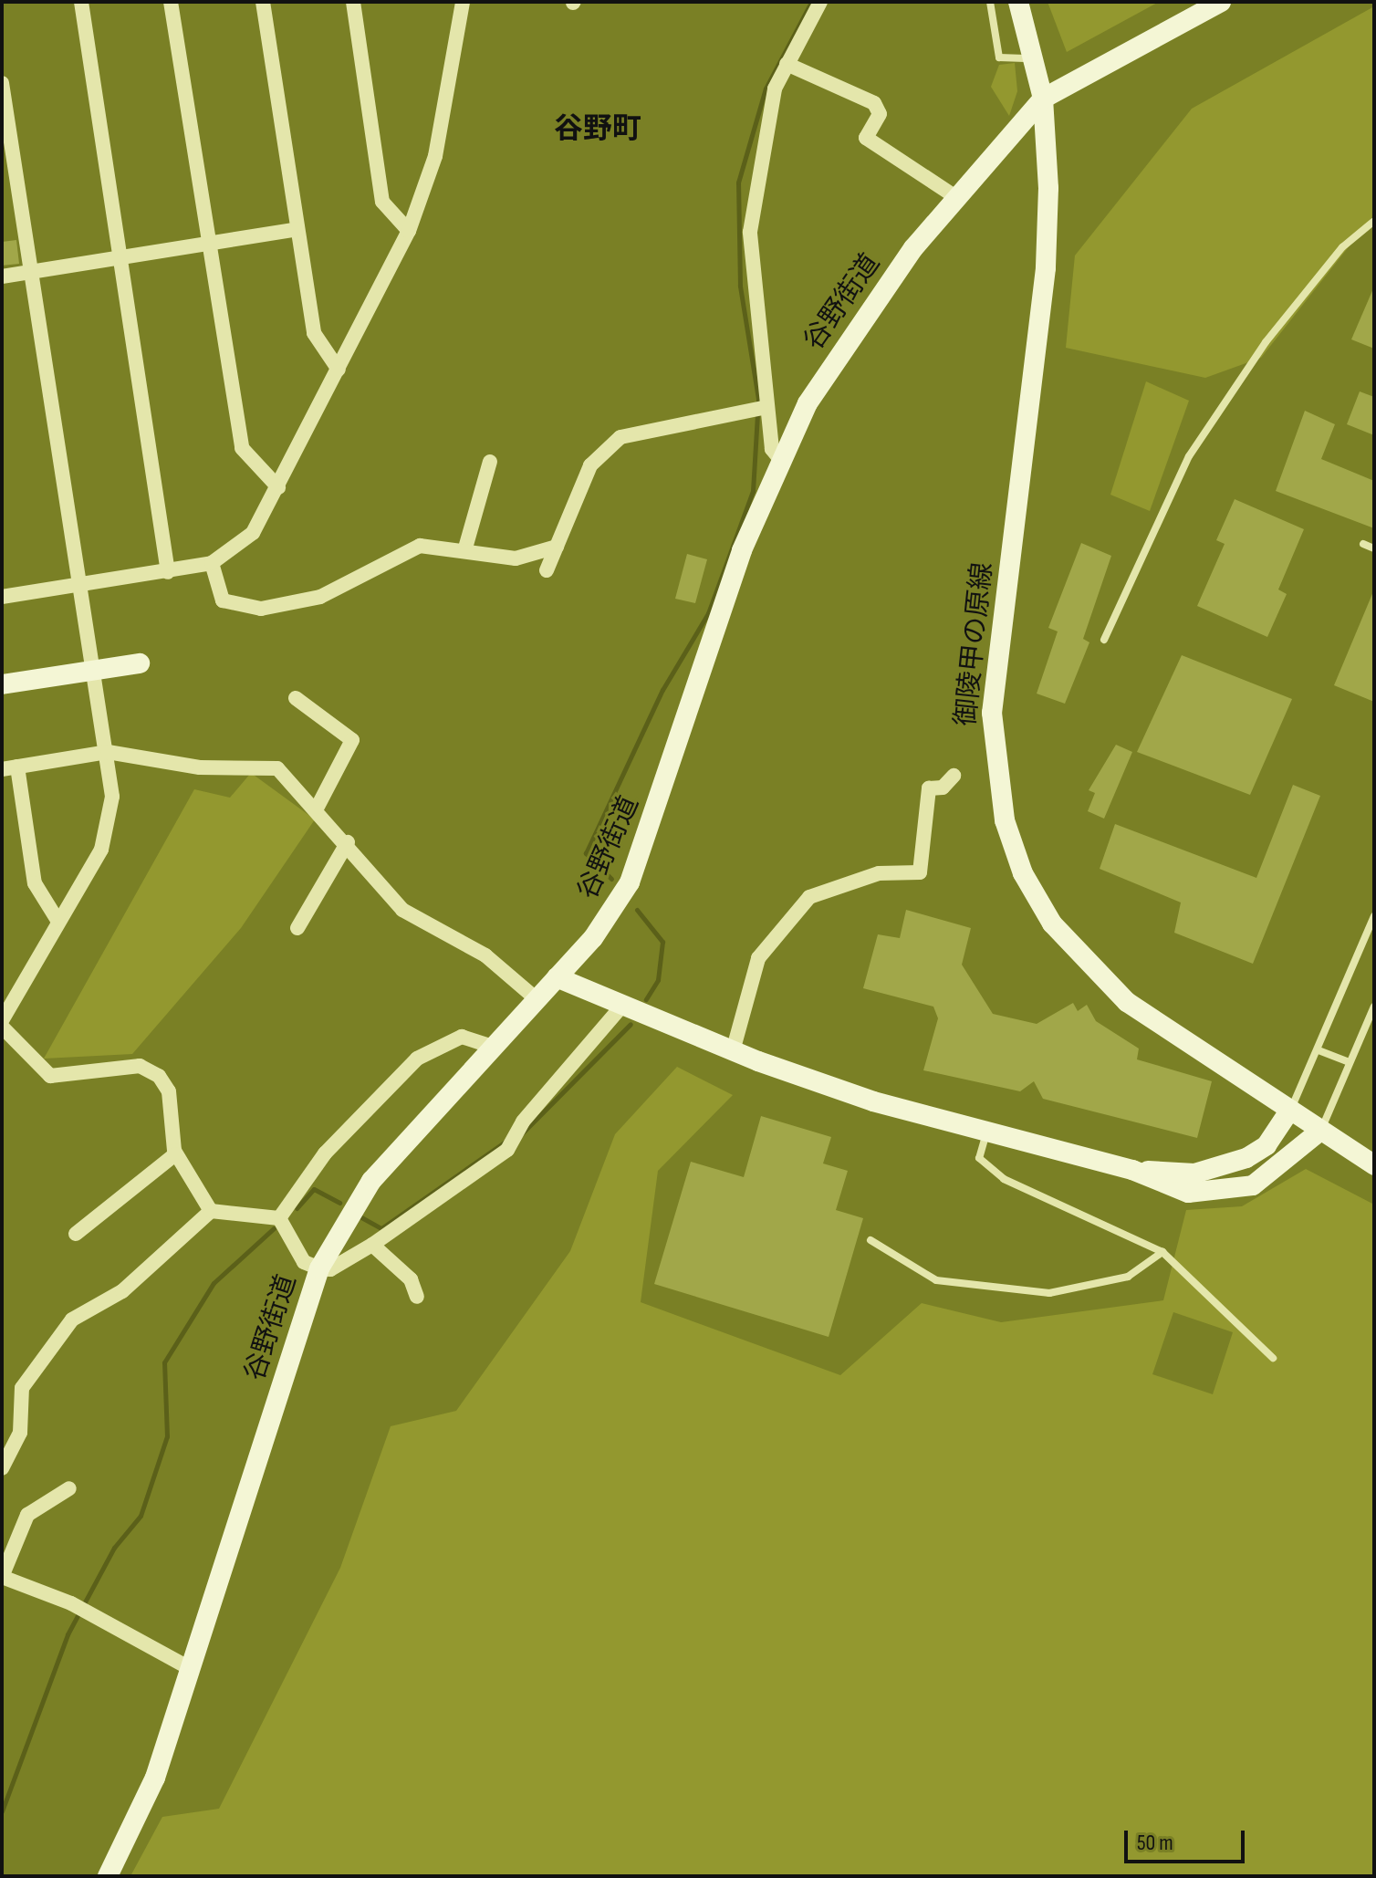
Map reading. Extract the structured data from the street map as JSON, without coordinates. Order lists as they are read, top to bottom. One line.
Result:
{"streets":{"street":["谷野街道","御陵甲の原線"]},"crossings":[["谷野街道","御陵甲の原線"]],"districts":["谷野町"],"scale_bar":"50 m"}
